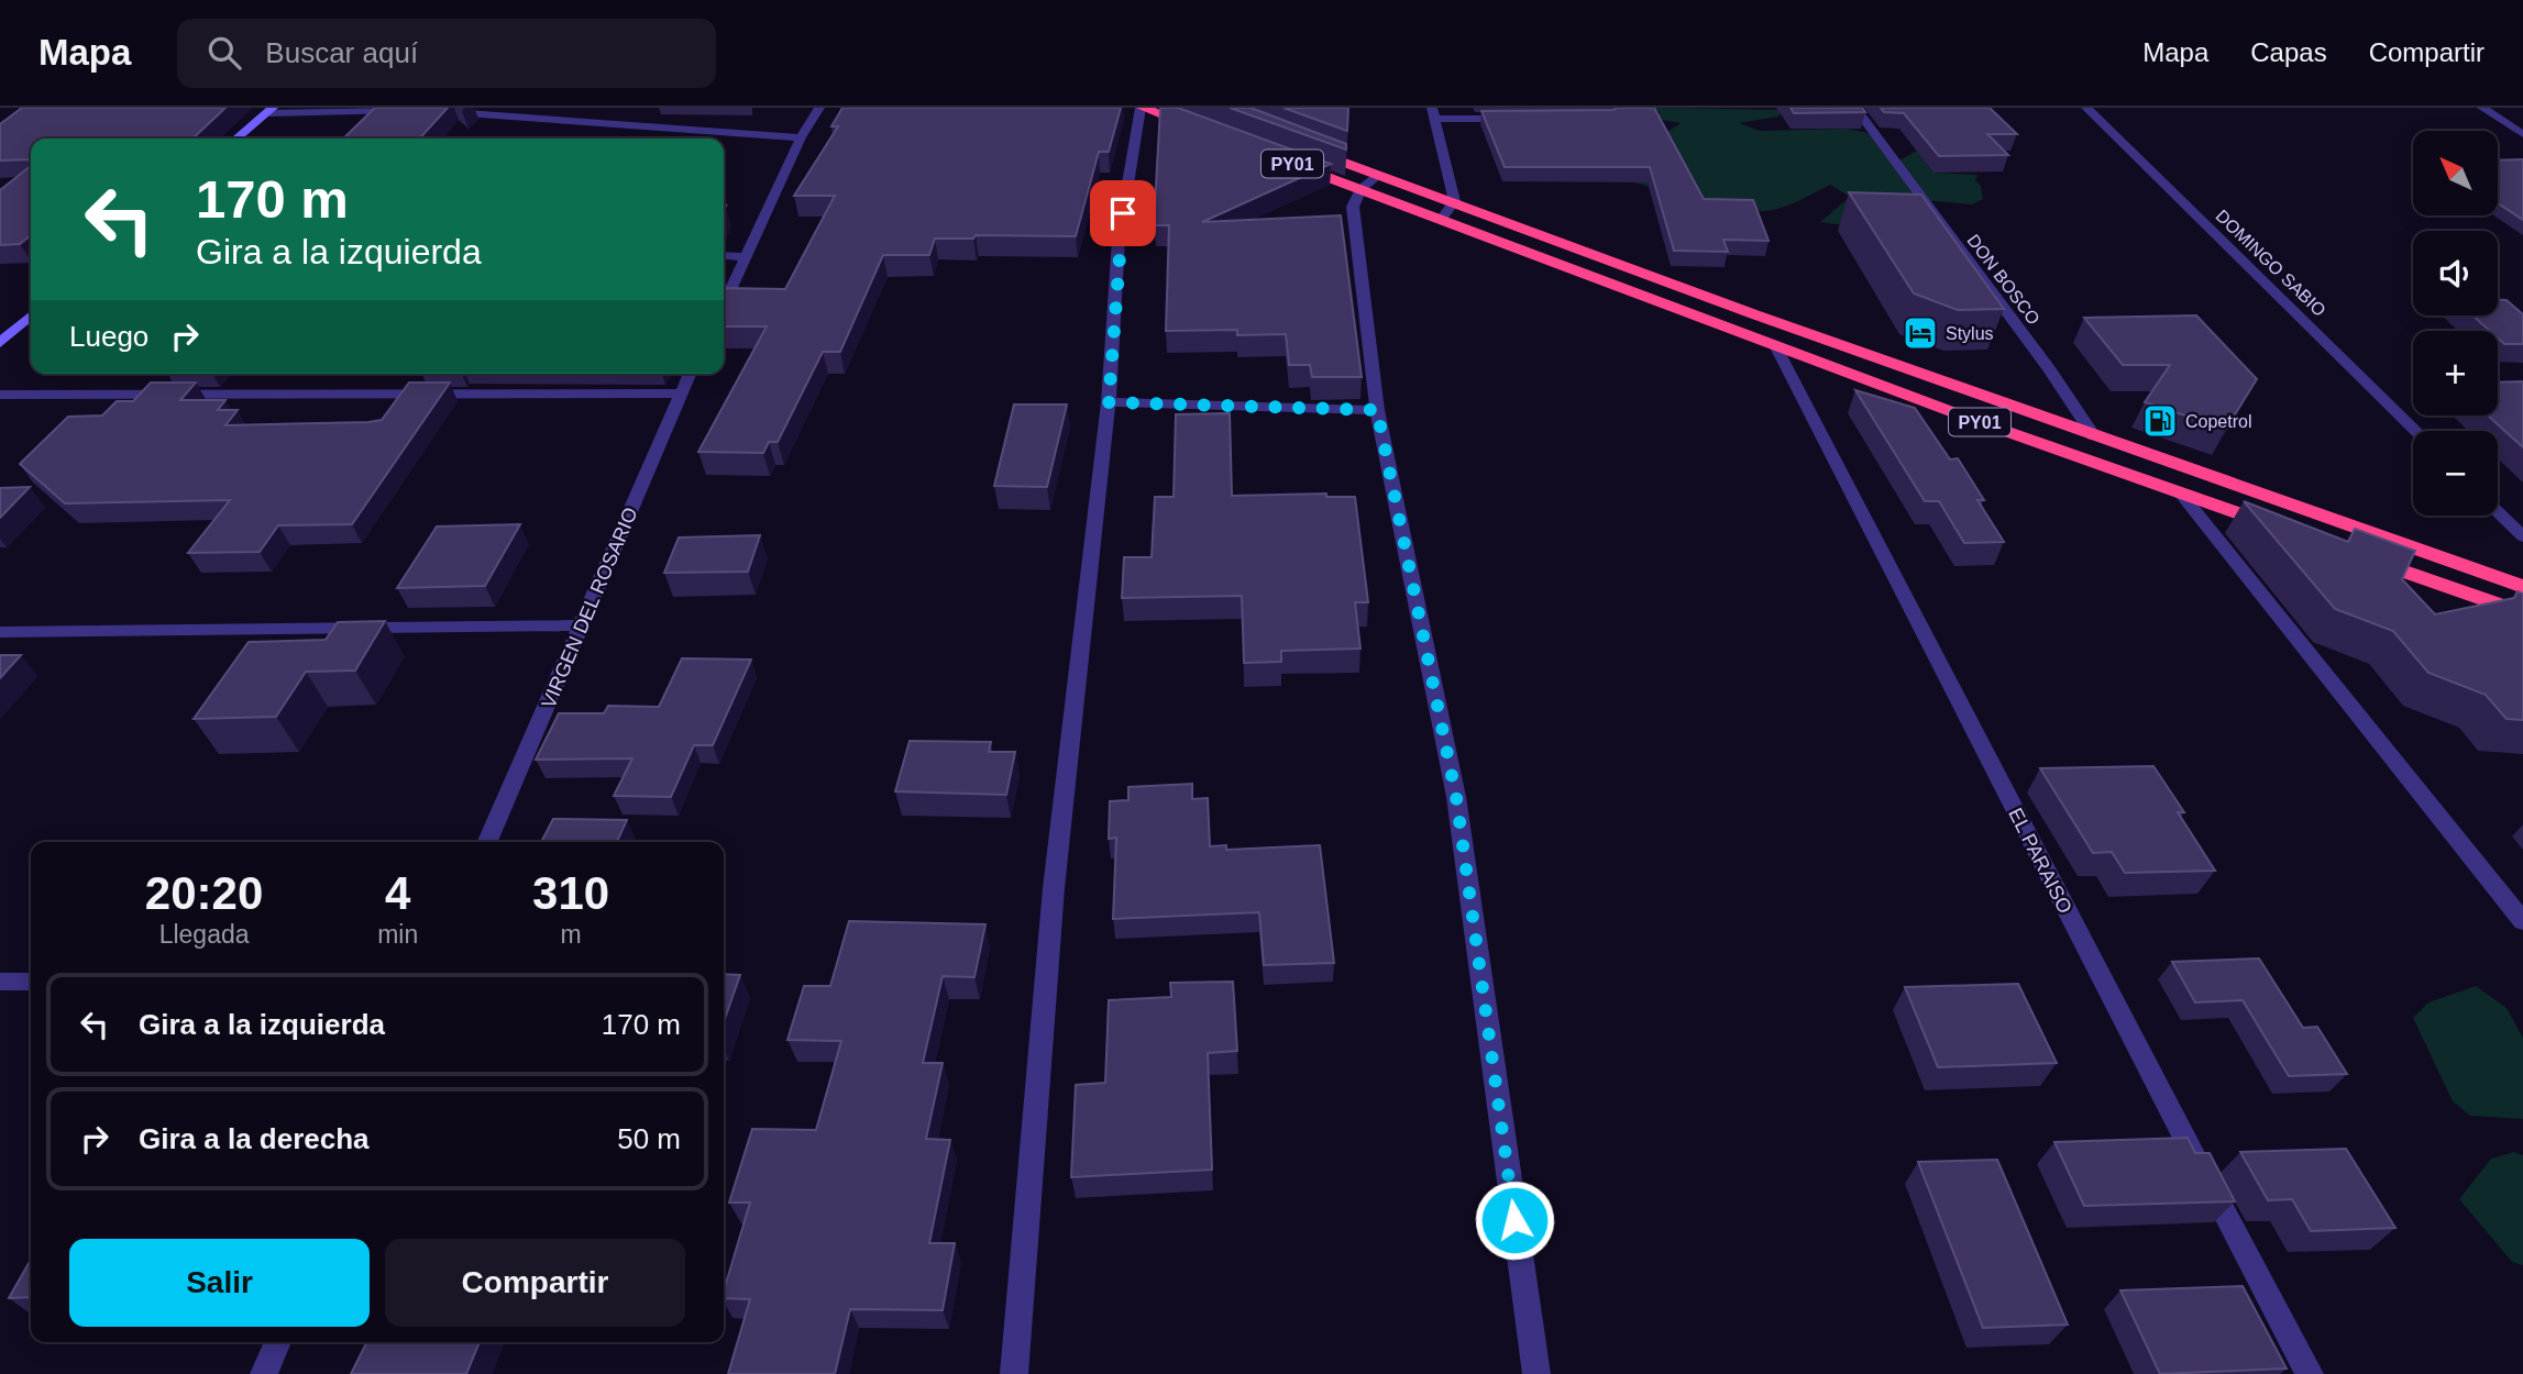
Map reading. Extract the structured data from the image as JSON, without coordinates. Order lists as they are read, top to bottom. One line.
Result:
{"streets":{"highway":["PY01"],"street":["DOMINGO SABIO","DON BOSCO","VIRGEN DEL ROSARIO","EL PARAISO"]},"crossings":[["PY01","DON BOSCO"],["PY01","EL PARAISO"]],"places":{"hotel":["Stylus"],"fuel station":["Copetrol"]},"north":"top left","page":{"header":"Mapa","search":"Buscar aquí","nav":["Mapa","Capas","Compartir"],"map_buttons":["+","−"],"turn":["170 m","Gira a la izquierda"],"then":"Luego","eta":["20:20","Llegada","4","min","310","m"],"list":[{"name":"Gira a la izquierda","value":"170 m"},{"name":"Gira a la derecha","value":"50 m"}],"buttons":["Salir","Compartir"]}}
